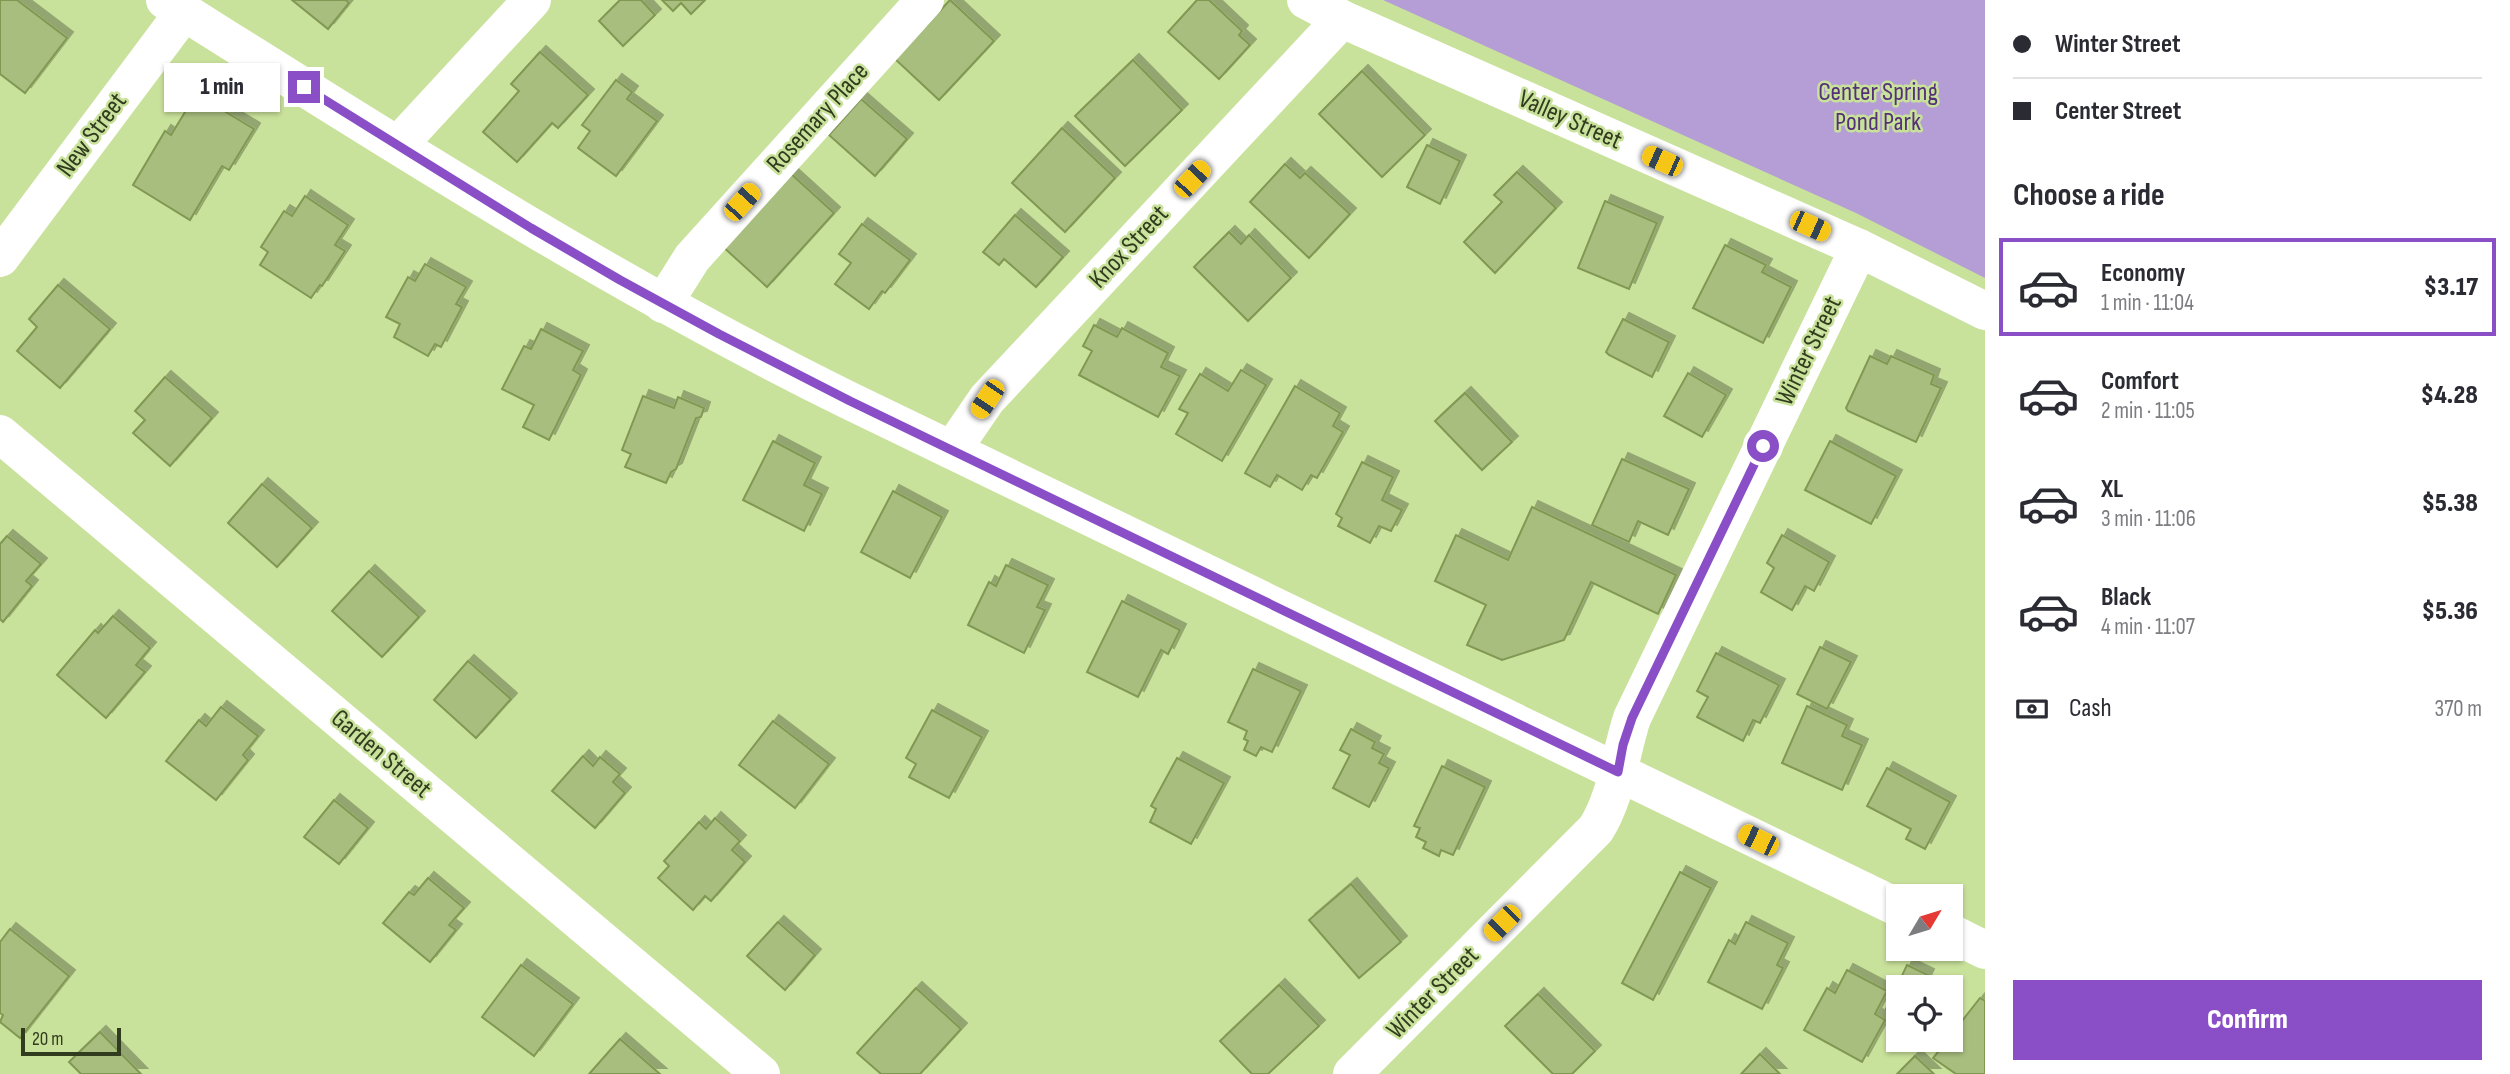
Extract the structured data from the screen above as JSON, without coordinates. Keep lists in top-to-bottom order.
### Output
{
  "streets": {
    "street": [
      "Rosemary Place",
      "Valley Street",
      "New Street",
      "Knox Street",
      "Winter Street",
      "Garden Street"
    ]
  },
  "crossings": [
    ["Valley Street", "Knox Street"],
    ["Valley Street", "Winter Street"]
  ],
  "parks": ["Center Spring Pond Park"],
  "scale_bar": "20 m",
  "north": "top right",
  "page": {
    "banner": ["Winter Street", "Center Street"],
    "bubble": "1 min",
    "heading": "Choose a ride",
    "list": [
      {
        "name": "Economy",
        "note": "1 min · 11:04",
        "value": "$3.17"
      },
      {
        "name": "Comfort",
        "note": "2 min · 11:05",
        "value": "$4.28"
      },
      {
        "name": "XL",
        "note": "3 min · 11:06",
        "value": "$5.38"
      },
      {
        "name": "Black",
        "note": "4 min · 11:07",
        "value": "$5.36"
      }
    ],
    "pay": ["Cash", "370 m"],
    "buttons": "Confirm",
    "scale": "20 m"
  }
}
